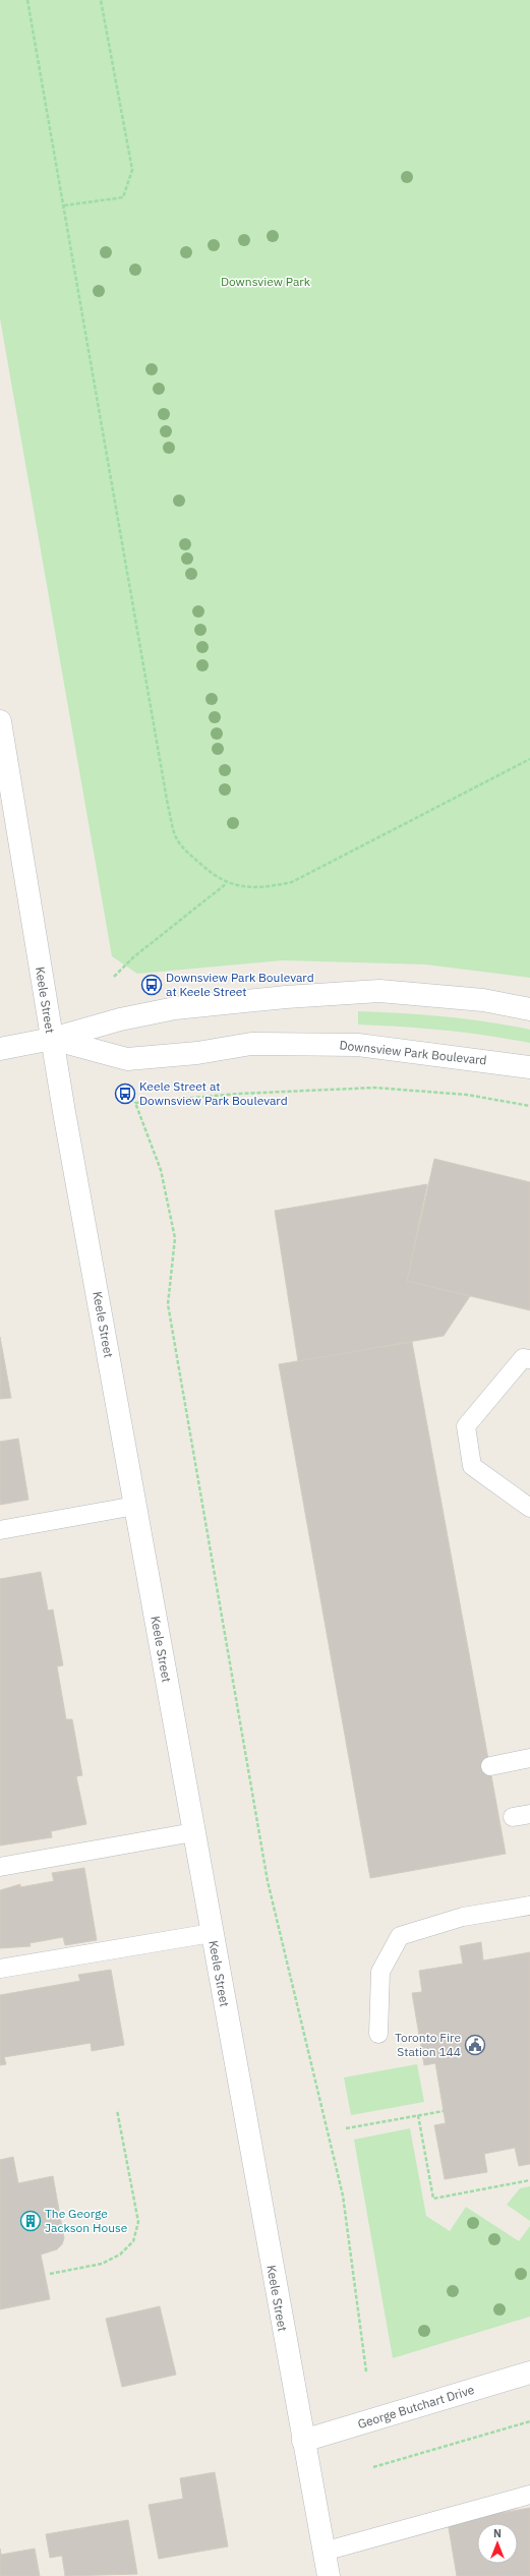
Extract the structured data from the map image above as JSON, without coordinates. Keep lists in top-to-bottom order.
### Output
{
  "streets": {
    "main road": ["Keele Street", "Downsview Park Boulevard", "George Butchart Drive"]
  },
  "crossings": [
    ["Keele Street", "Downsview Park Boulevard"],
    ["Keele Street", "George Butchart Drive"]
  ],
  "parks": ["Downsview Park"],
  "places": {
    "bus stop": ["Downsview Park Boulevard at Keele Street", "Keele Street at Downsview Park Boulevard"],
    "public building": ["Toronto Fire Station 144"],
    "building": ["The George Jackson House"]
  },
  "north": "top"
}
